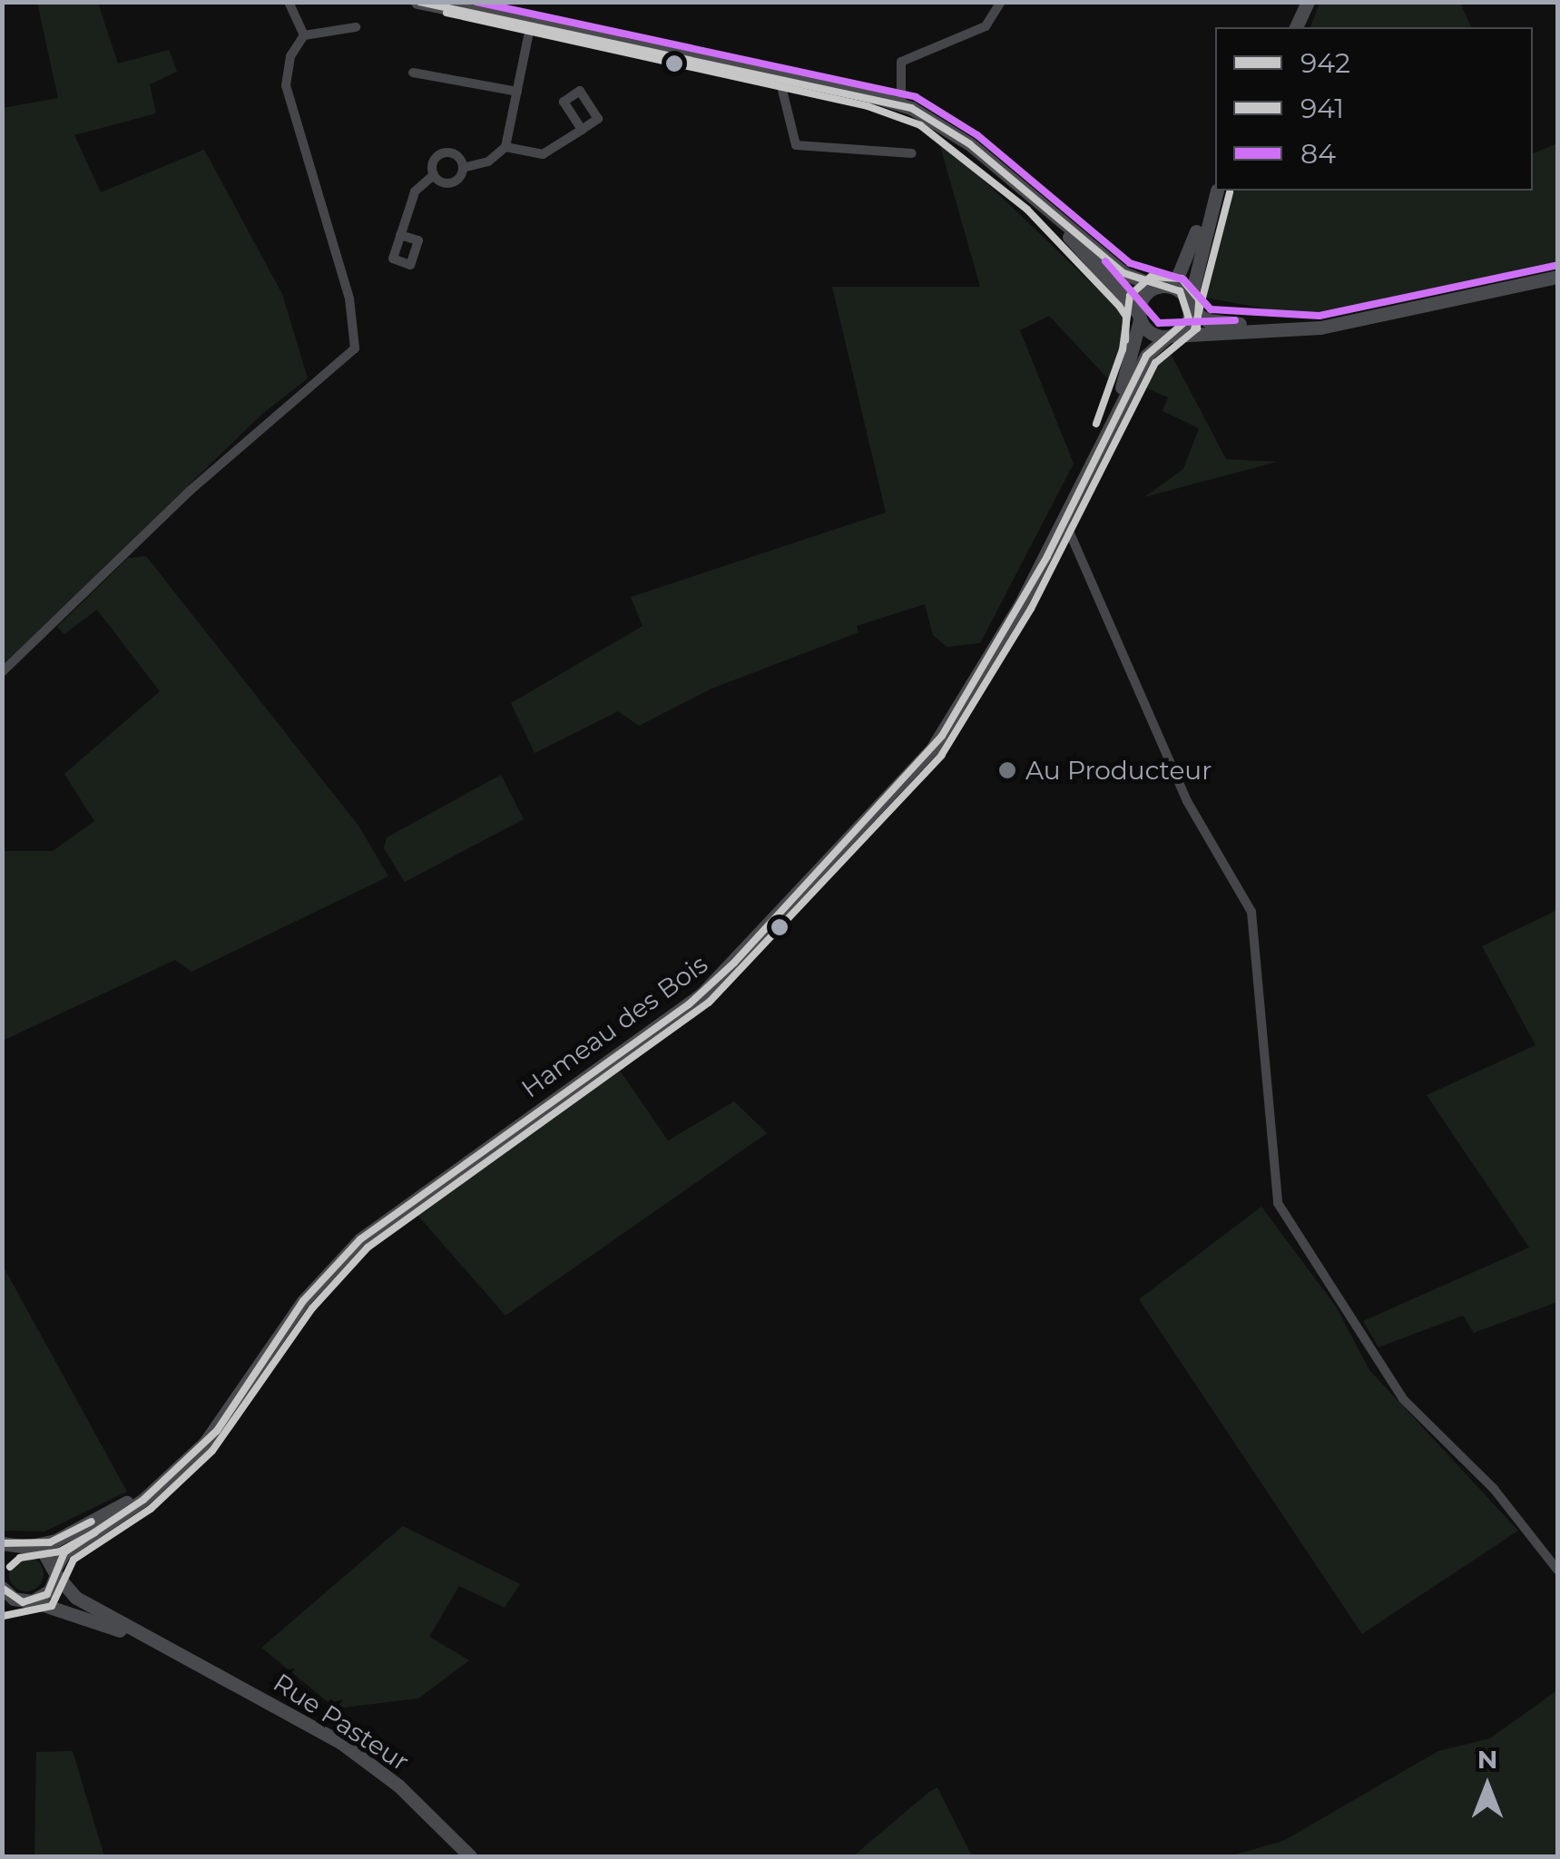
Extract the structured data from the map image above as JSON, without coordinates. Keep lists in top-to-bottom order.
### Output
{
  "streets": {
    "street": ["Hameau des Bois", "Rue Pasteur"]
  },
  "crossings": [
    ["Hameau des Bois", "Rue Pasteur"]
  ],
  "places": ["Au Producteur"],
  "lines": ["transit line 942", "transit line 84", "transit line 941"],
  "legend": ["942", "941", "84"],
  "north": "top"
}
